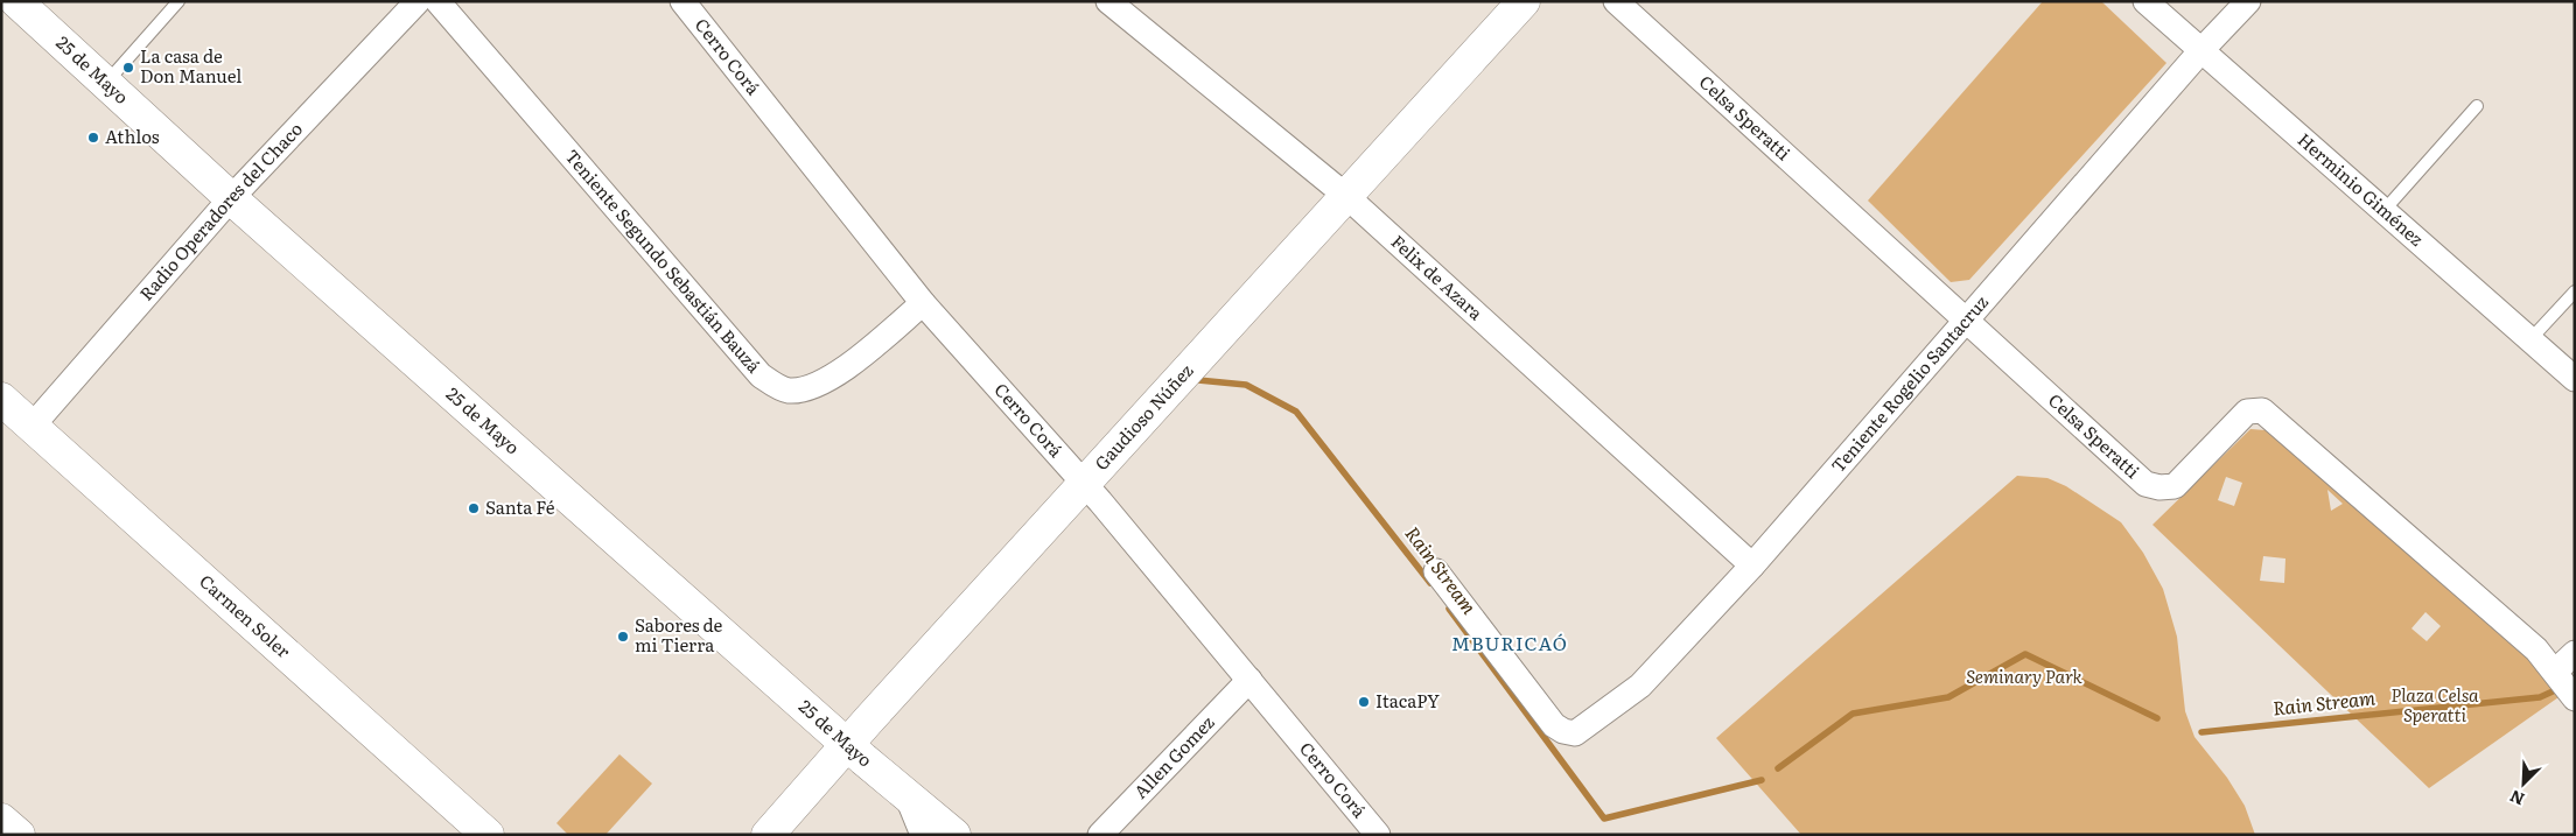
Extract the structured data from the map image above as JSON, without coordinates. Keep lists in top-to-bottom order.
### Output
{
  "streets": {
    "street": [
      "Cerro Corá",
      "25 de Mayo",
      "Celsa Speratti",
      "Herminio Giménez",
      "Radio Operadores del Chaco",
      "Teniente Segundo Sebastián Bauzá",
      "Felix de Azara",
      "Teniente Rogelio Santacruz",
      "Gaudioso Núñez",
      "Carmen Soler",
      "Allen Gomez"
    ]
  },
  "crossings": [
    ["Cerro Corá", "Teniente Segundo Sebastián Bauzá"],
    ["Cerro Corá", "Gaudioso Núñez"],
    ["Cerro Corá", "Allen Gomez"],
    ["25 de Mayo", "Radio Operadores del Chaco"],
    ["25 de Mayo", "Gaudioso Núñez"],
    ["Celsa Speratti", "Teniente Rogelio Santacruz"],
    ["Herminio Giménez", "Teniente Rogelio Santacruz"],
    ["Radio Operadores del Chaco", "Carmen Soler"],
    ["Felix de Azara", "Teniente Rogelio Santacruz"],
    ["Felix de Azara", "Gaudioso Núñez"]
  ],
  "districts": ["MBURICAÓ"],
  "water": ["Rain Stream"],
  "parks": ["Seminary Park", "Plaza Celsa Speratti"],
  "places": [
    "La casa de Don Manuel",
    "Athlos",
    "Santa Fé",
    "Sabores de mi Tierra",
    "ItacaPY"
  ],
  "north": "bottom left"
}
